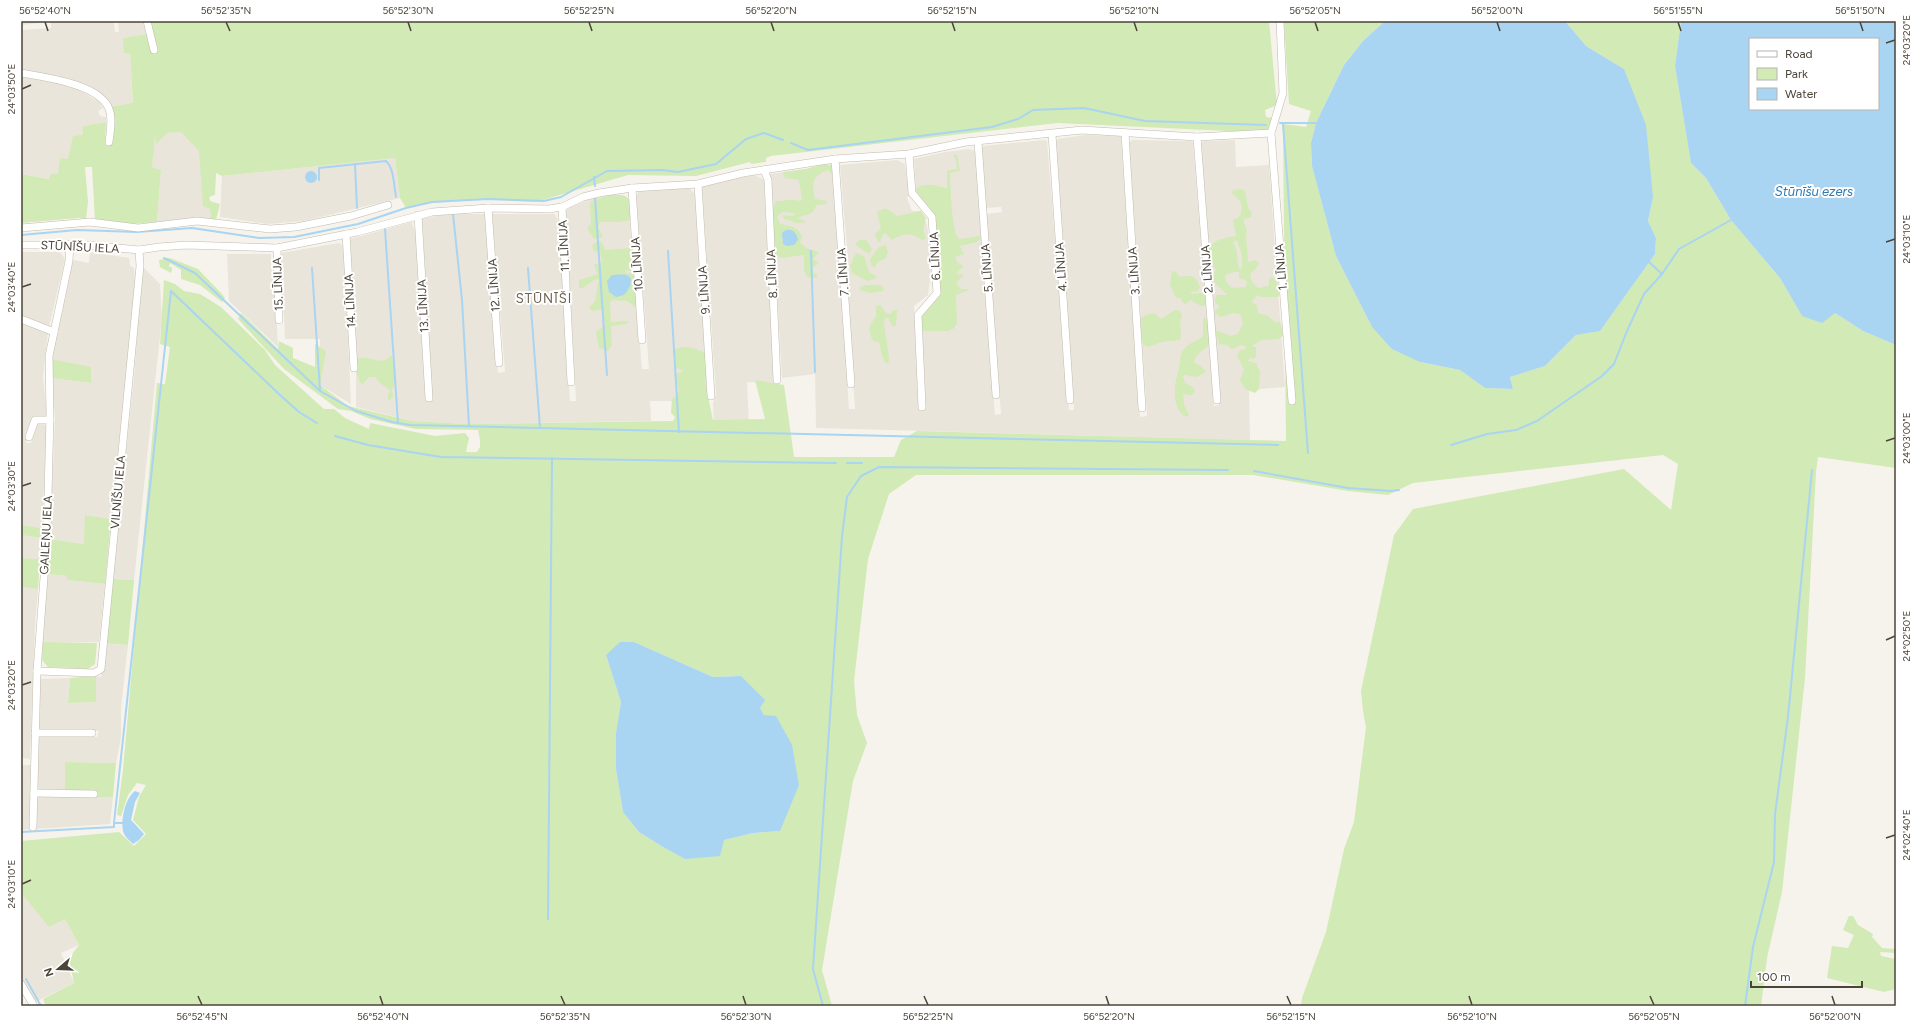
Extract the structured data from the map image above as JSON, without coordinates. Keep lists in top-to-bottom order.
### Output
{
  "streets": {
    "street": [
      "11. LĪNIJA",
      "STŪNĪŠU IELA",
      "6. LĪNIJA",
      "10. LĪNIJA",
      "4. LĪNIJA",
      "1. LĪNIJA",
      "5. LĪNIJA",
      "2. LĪNIJA",
      "3. LĪNIJA",
      "7. LĪNIJA",
      "8. LĪNIJA",
      "15. LĪNIJA",
      "12. LĪNIJA",
      "9. LĪNIJA",
      "14. LĪNIJA",
      "13. LĪNIJA",
      "VILNĪŠU IELA",
      "GAILEŅU IELA"
    ]
  },
  "crossings": [
    ["11. LĪNIJA", "STŪNĪŠU IELA"],
    ["STŪNĪŠU IELA", "15. LĪNIJA"],
    ["STŪNĪŠU IELA", "12. LĪNIJA"],
    ["STŪNĪŠU IELA", "14. LĪNIJA"],
    ["STŪNĪŠU IELA", "13. LĪNIJA"],
    ["STŪNĪŠU IELA", "VILNĪŠU IELA"],
    ["STŪNĪŠU IELA", "GAILEŅU IELA"],
    ["VILNĪŠU IELA", "GAILEŅU IELA"]
  ],
  "districts": ["STŪNĪŠI"],
  "water": ["Stūnīšu ezers"],
  "legend": ["Road", "Park", "Water"],
  "scale_bar": "100 m",
  "north": "left",
  "coordinates": [
    "56°52'40\"N",
    "56°52'35\"N",
    "56°52'30\"N",
    "56°52'25\"N",
    "56°52'20\"N",
    "56°52'15\"N",
    "56°52'10\"N",
    "56°52'05\"N",
    "56°52'00\"N",
    "56°51'55\"N",
    "56°51'50\"N",
    "24°03'20\"E",
    "24°03'50\"E",
    "24°03'10\"E",
    "24°03'40\"E",
    "24°03'00\"E",
    "24°03'30\"E",
    "24°02'50\"E",
    "24°02'40\"E",
    "56°52'45\"N"
  ]
}
